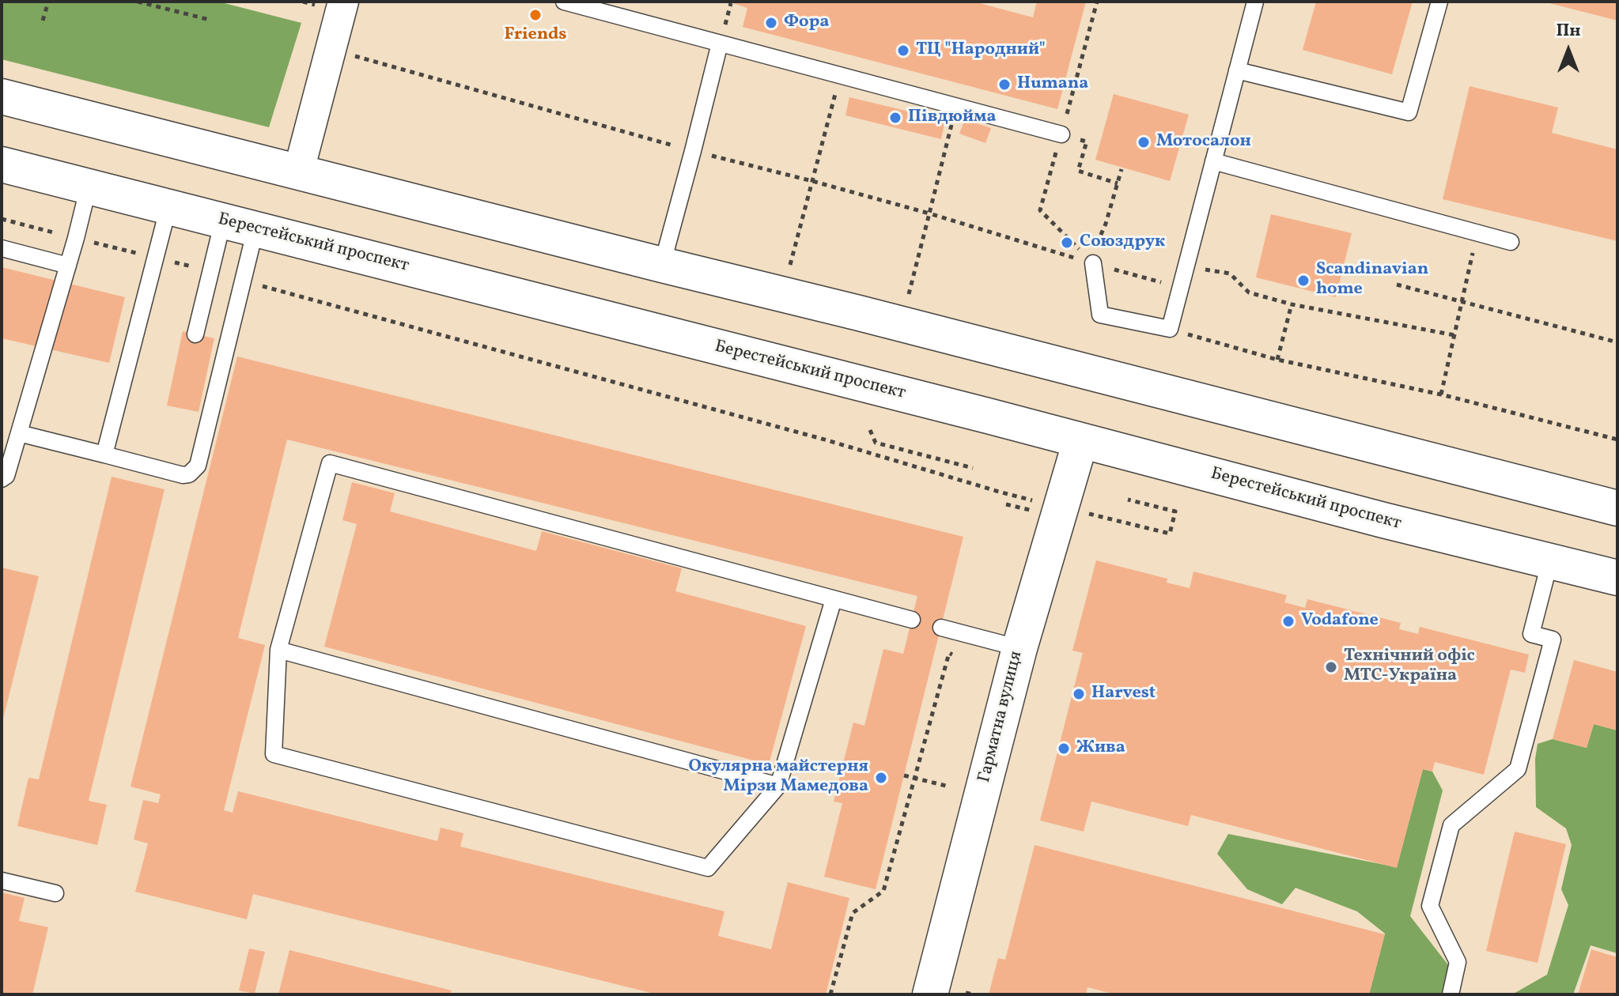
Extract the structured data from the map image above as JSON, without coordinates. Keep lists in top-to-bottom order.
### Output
{
  "streets": {
    "main road": ["Берестейський проспект", "Гарматна вулиця"]
  },
  "crossings": [
    ["Берестейський проспект", "Гарматна вулиця"]
  ],
  "places": [
    "Friends",
    "Фора",
    "ТЦ \"Народний\"",
    "Humana",
    "Півдюйма",
    "Мотосалон",
    "Союздрук",
    "Scandinavian home",
    "Vodafone",
    "Технічний офіс МТС-Україна",
    "Harvest",
    "Жива",
    "Окулярна майстерня Мірзи Мамедова"
  ],
  "north": "top"
}
